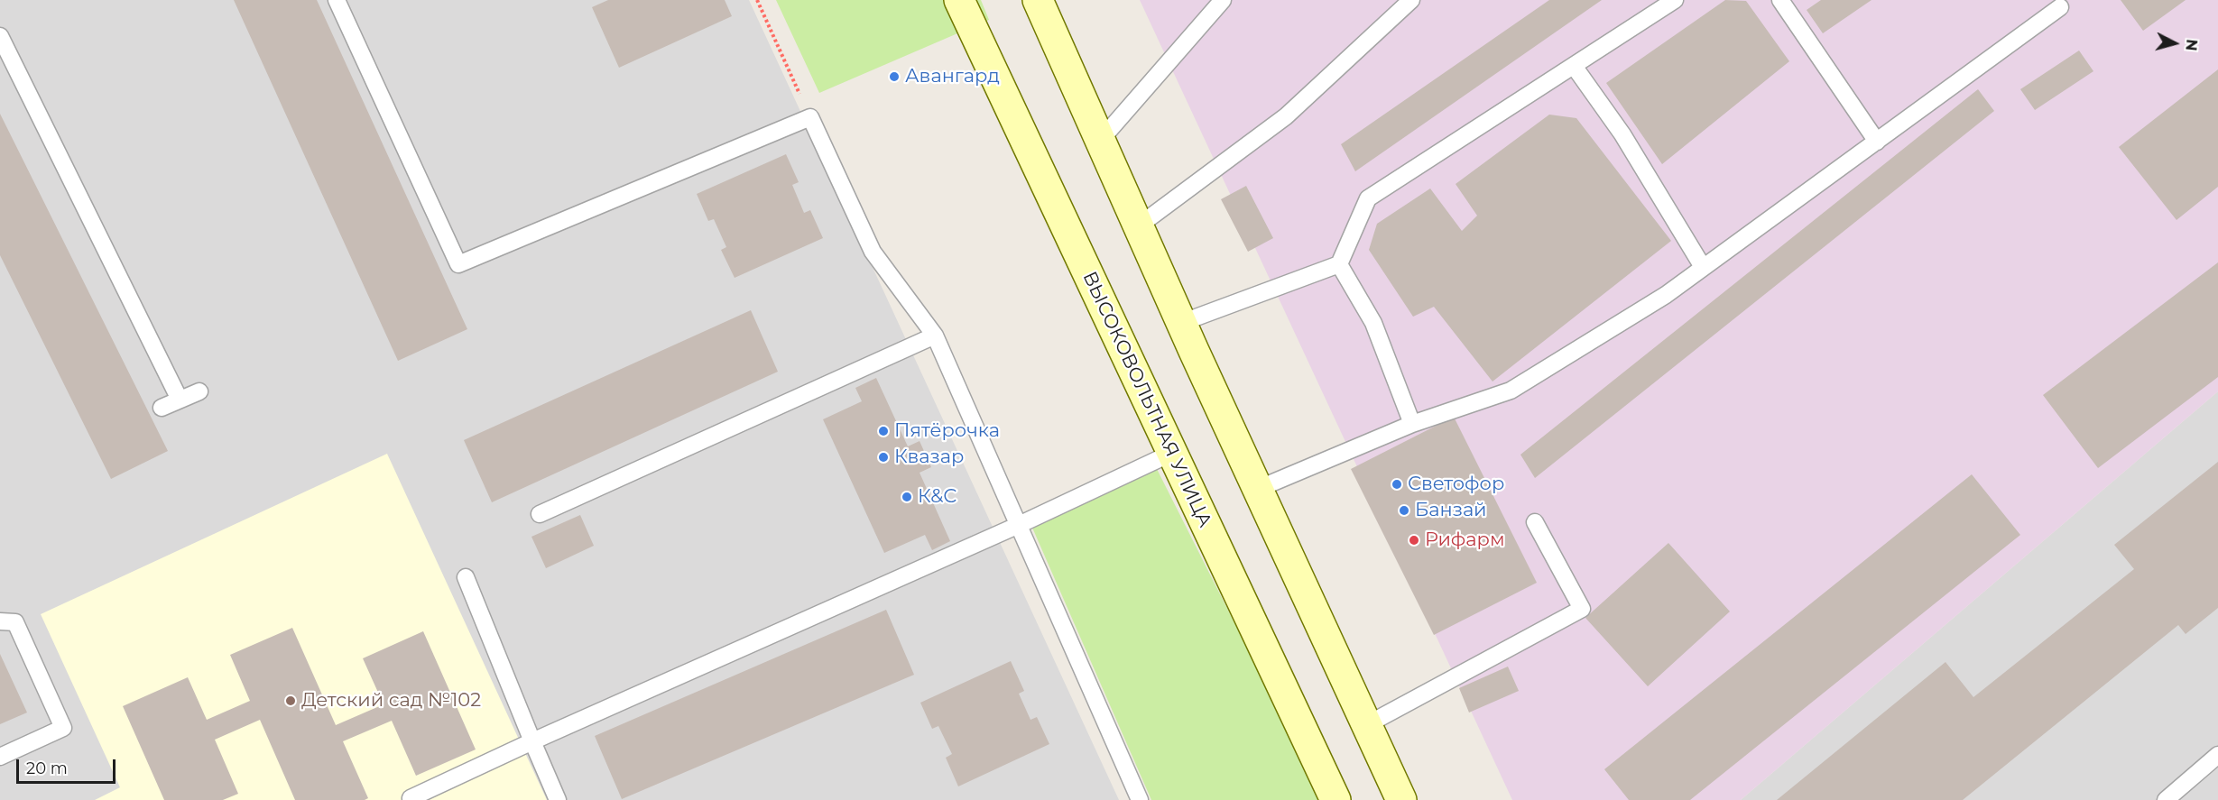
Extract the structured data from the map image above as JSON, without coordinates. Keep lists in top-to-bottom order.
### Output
{
  "streets": {
    "street": ["ВЫСОКОВОЛЬТНАЯ УЛИЦА"]
  },
  "places": [
    "Авангард",
    "Пятёрочка",
    "Квазар",
    "Светофор",
    "К&С",
    "Банзай",
    "Рифарм",
    "Детский сад №102"
  ],
  "scale_bar": "20 m",
  "north": "right"
}
